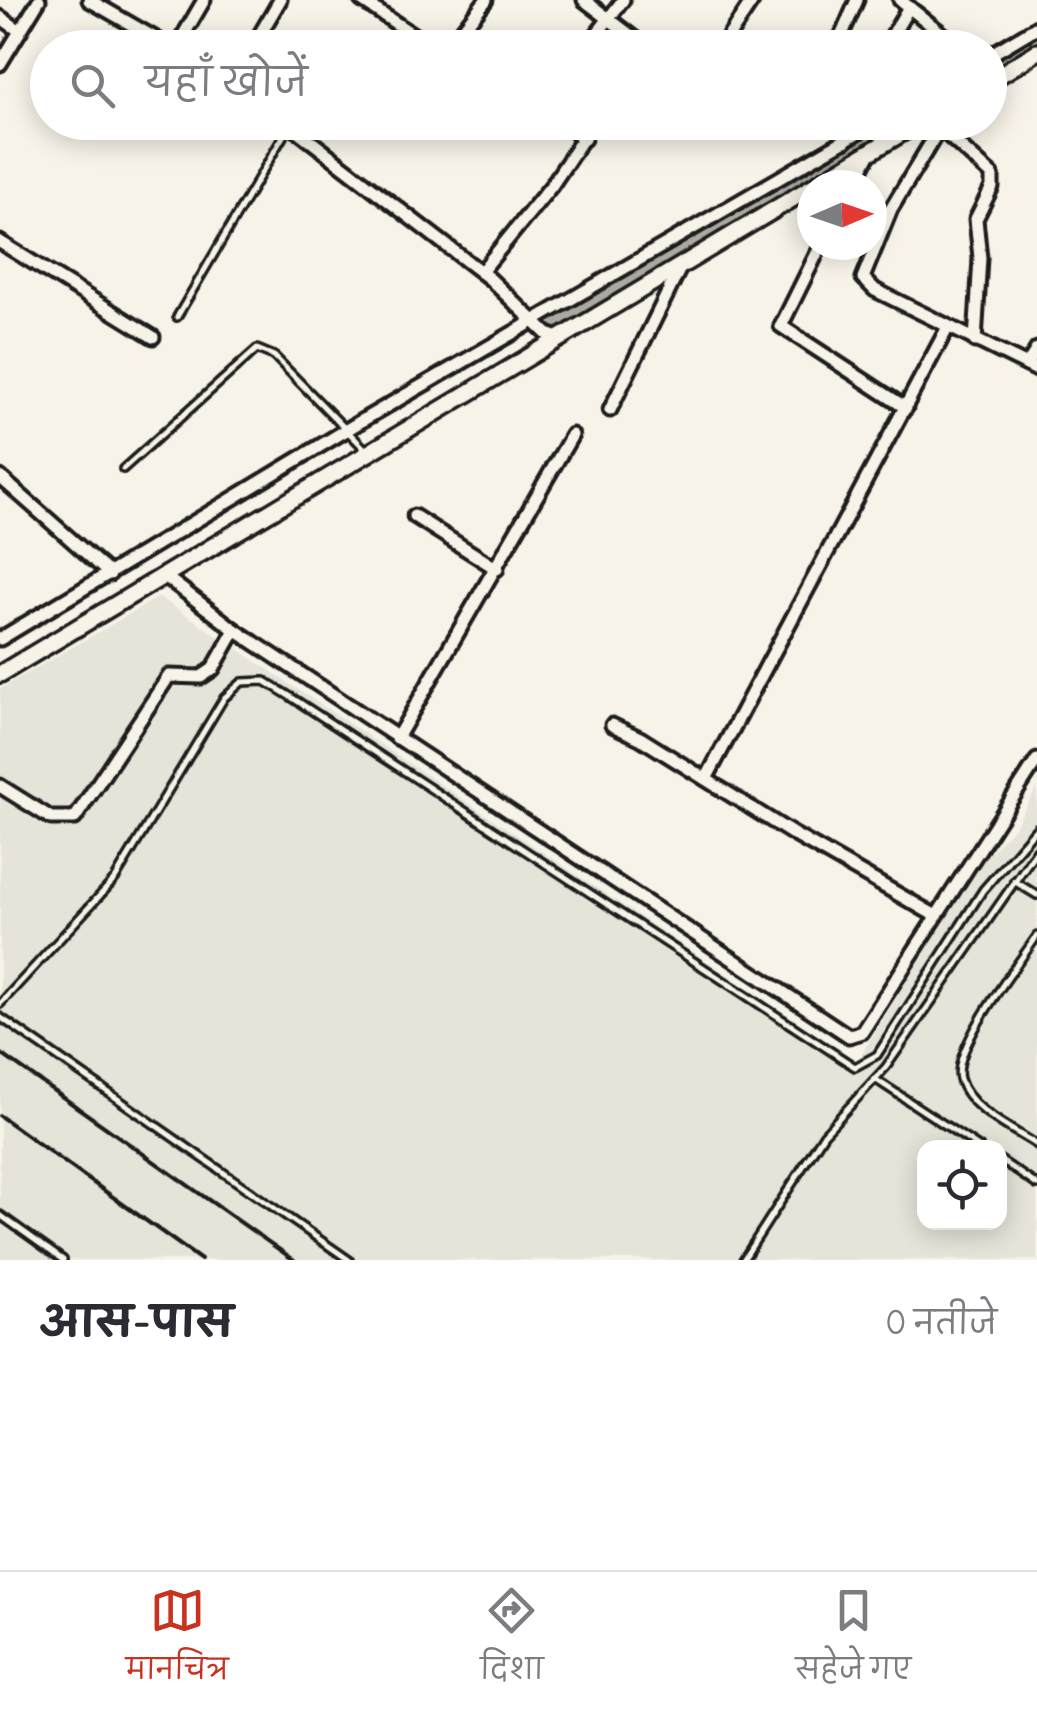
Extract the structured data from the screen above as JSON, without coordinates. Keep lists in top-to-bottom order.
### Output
{
  "north": "right",
  "page": {
    "search": "यहाँ खोजें",
    "heading": ["आस-पास", "0 नतीजे"],
    "nav": ["मानचित्र", "दिशा", "सहेजे गए"]
  }
}
